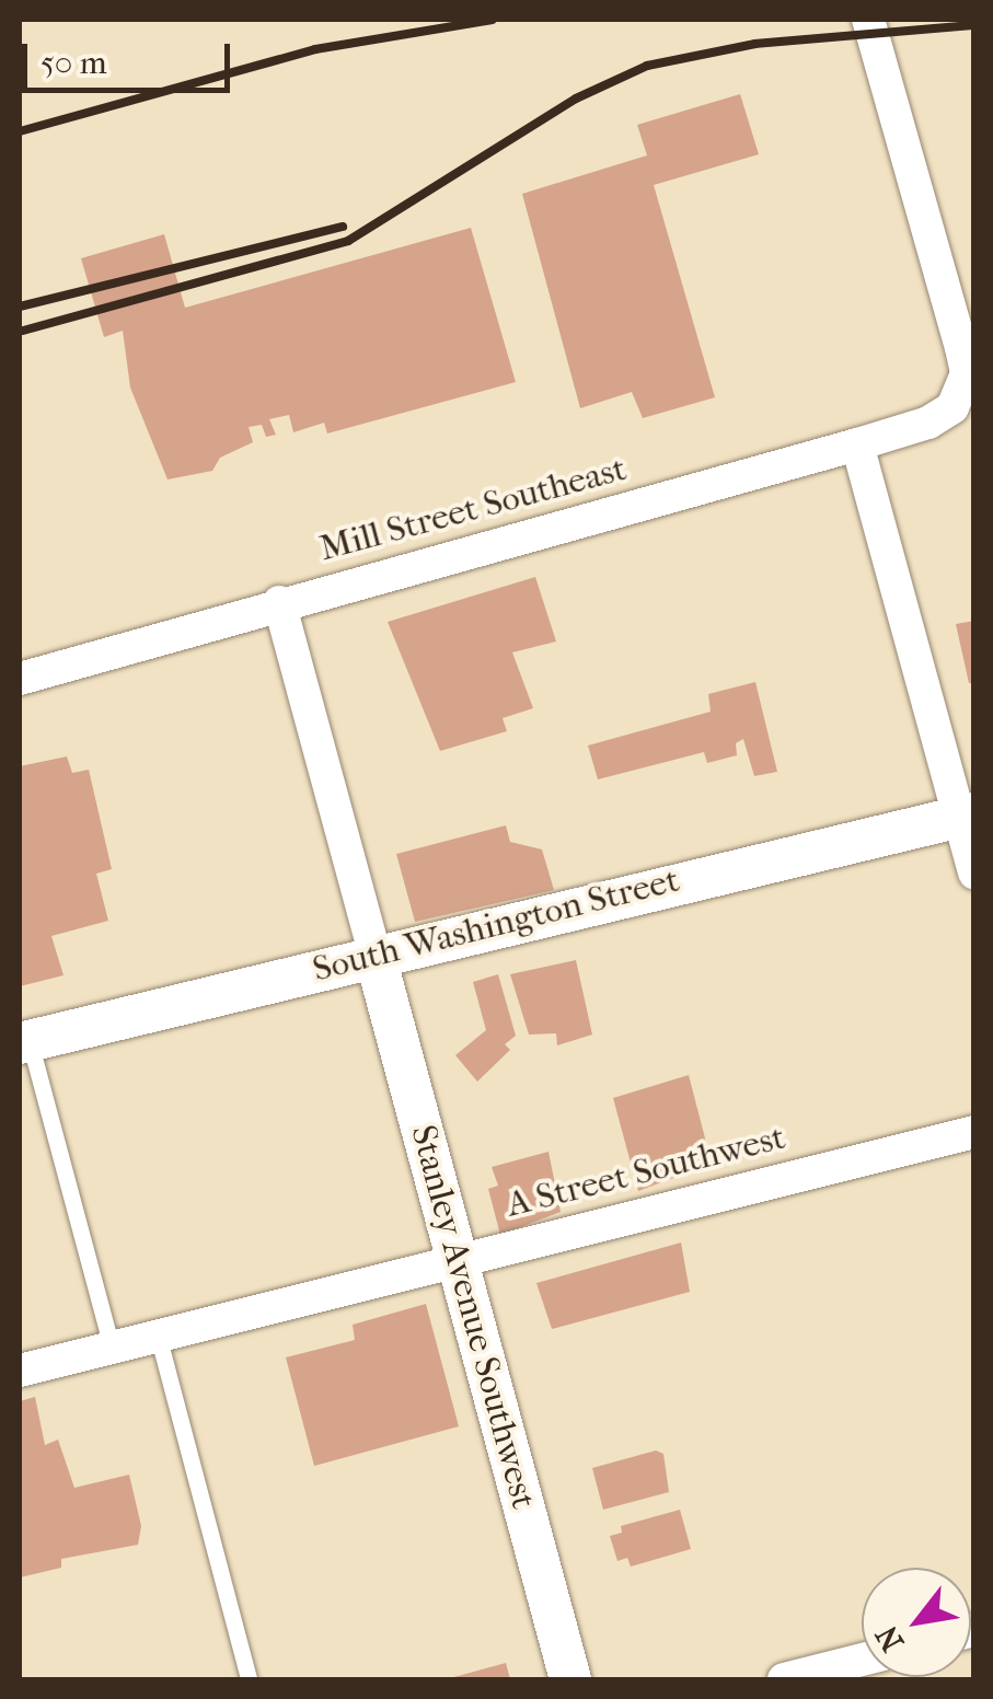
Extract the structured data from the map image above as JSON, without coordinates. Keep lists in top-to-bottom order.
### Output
{
  "streets": {
    "street": [
      "Mill Street Southeast",
      "South Washington Street",
      "A Street Southwest",
      "Stanley Avenue Southwest"
    ]
  },
  "crossings": [
    ["South Washington Street", "Stanley Avenue Southwest"],
    ["A Street Southwest", "Stanley Avenue Southwest"]
  ],
  "scale_bar": "50 m",
  "north": "bottom left"
}
